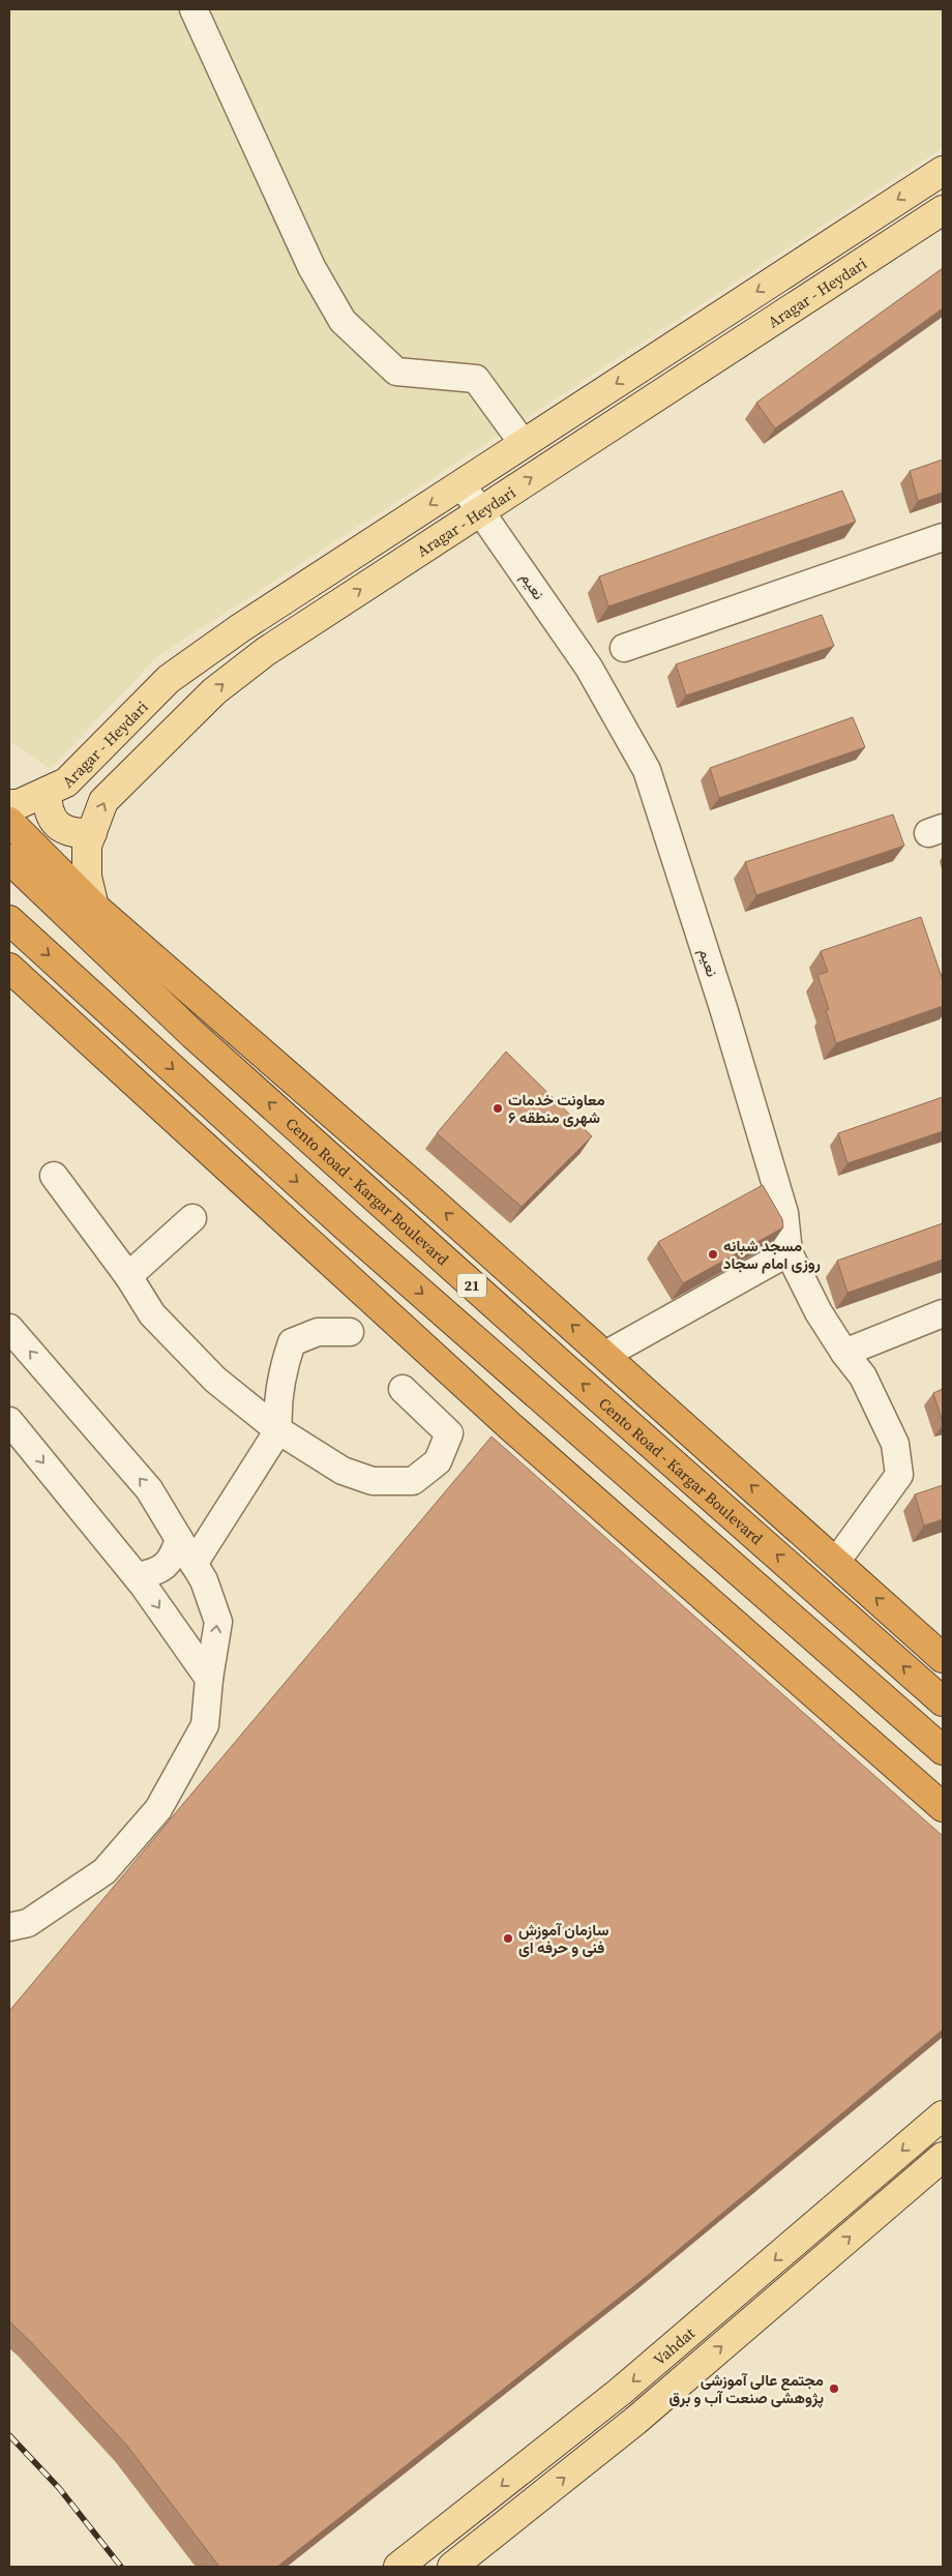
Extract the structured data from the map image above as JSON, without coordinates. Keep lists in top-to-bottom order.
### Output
{
  "streets": {
    "highway": ["Cento Road - Kargar Boulevard", "21"],
    "main road": ["Aragar - Heydari", "Vahdat"],
    "street": ["نعیم"]
  },
  "crossings": [
    ["Aragar - Heydari", "نعیم"]
  ],
  "places": [
    "معاونت خدمات شهری منطقه ۶",
    "مسجد شبانه روزی امام سجاد",
    "سازمان آموزش فنی و حرفه ای",
    "مجتمع عالی آموزشی پژوهشی صنعت آب و برق"
  ]
}
